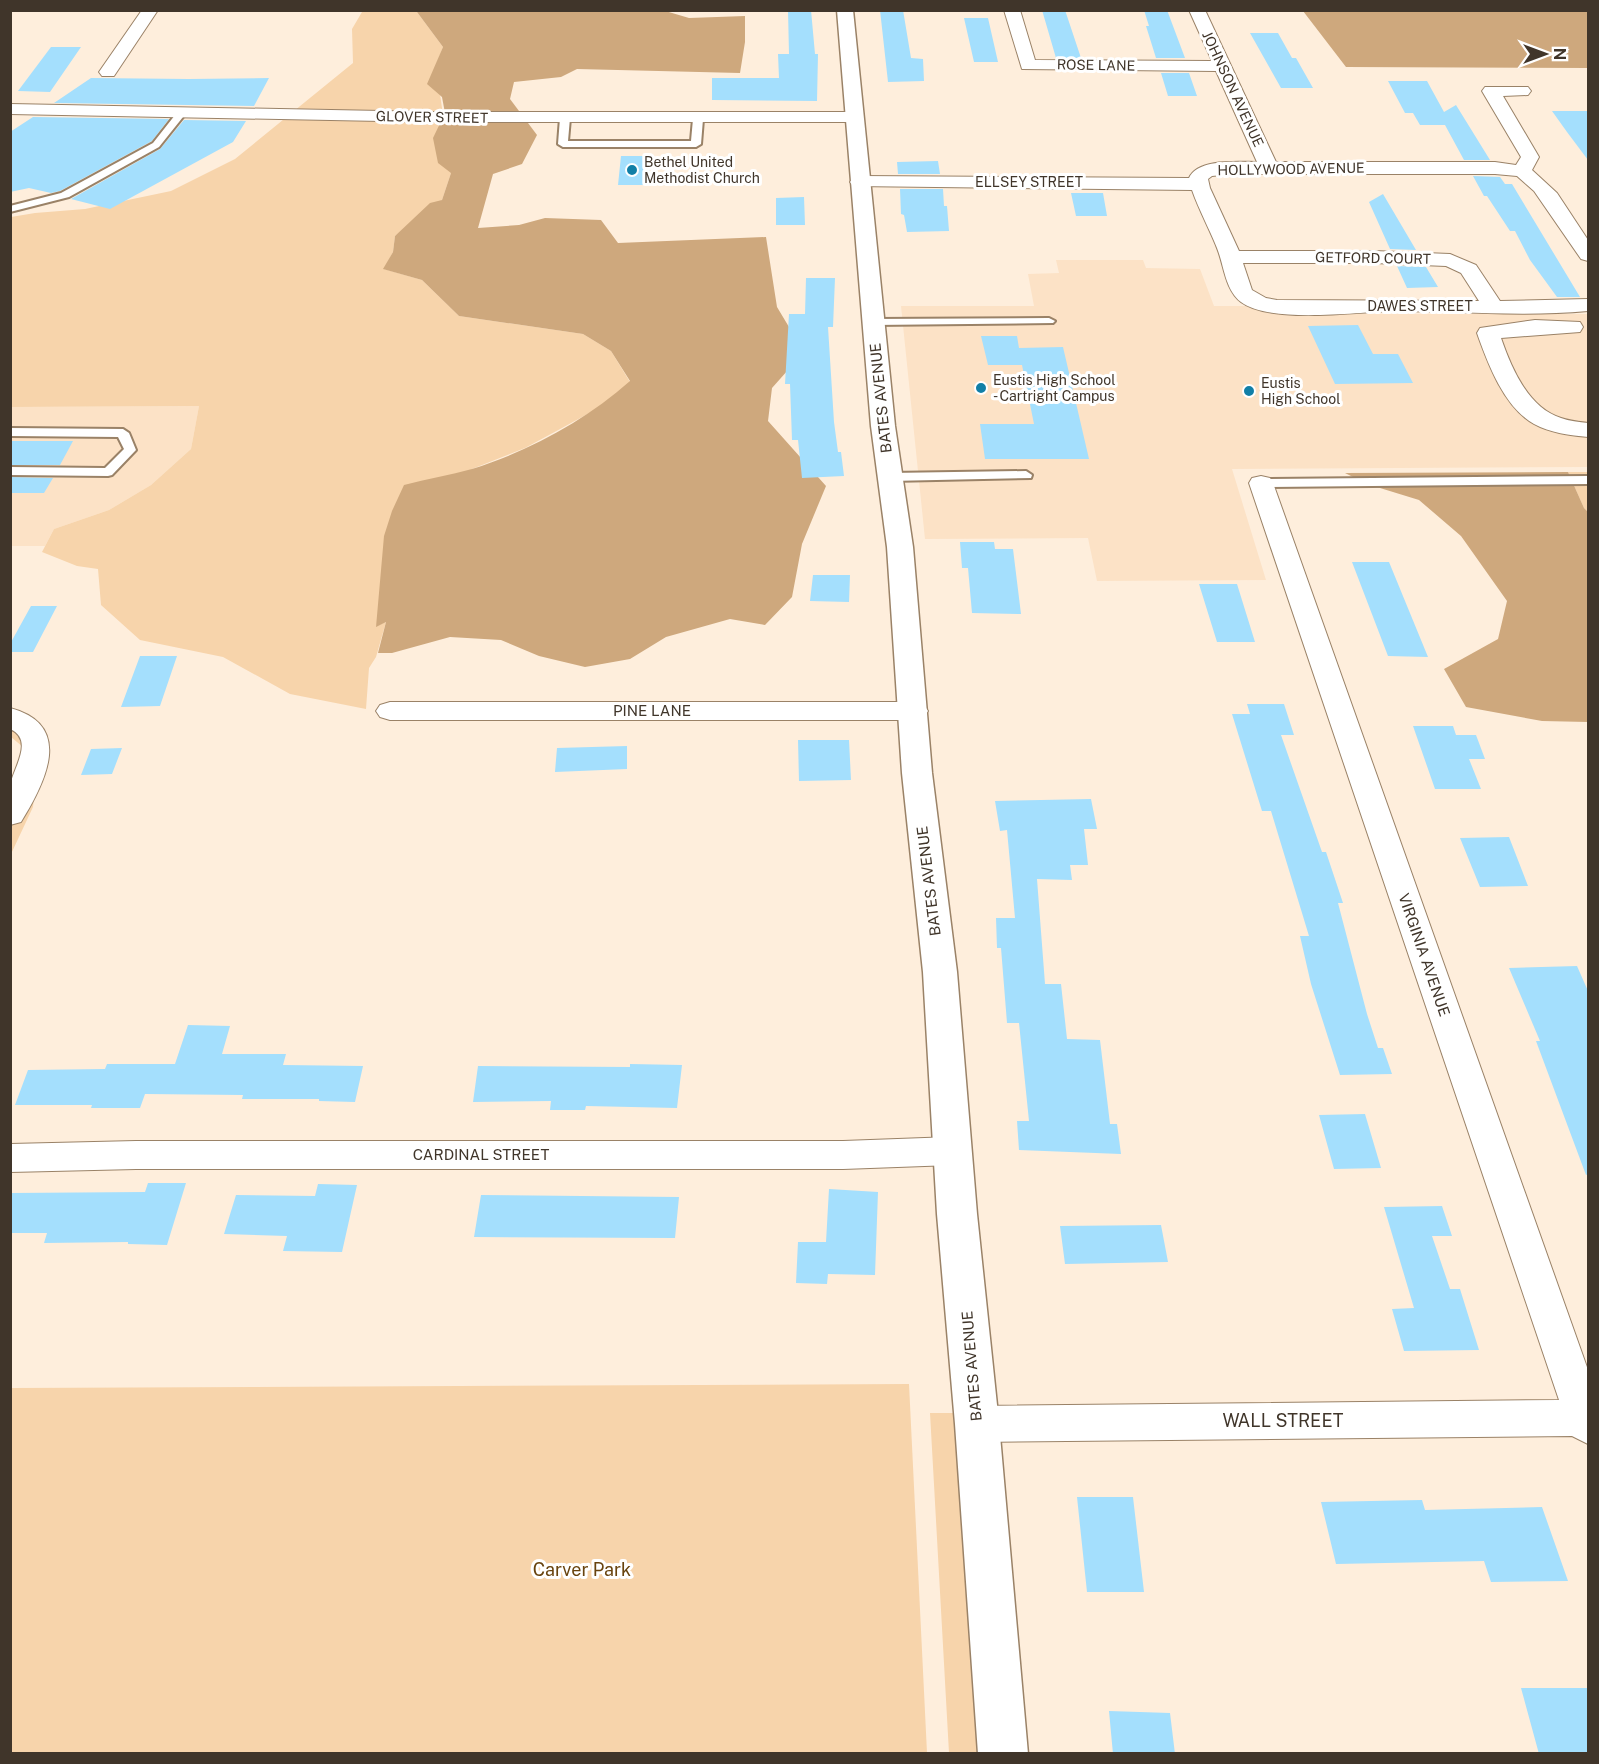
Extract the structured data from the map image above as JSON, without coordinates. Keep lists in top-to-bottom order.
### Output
{
  "streets": {
    "street": [
      "ROSE LANE",
      "JOHNSON AVENUE",
      "GLOVER STREET",
      "HOLLYWOOD AVENUE",
      "ELLSEY STREET",
      "GETFORD COURT",
      "DAWES STREET",
      "BATES AVENUE",
      "PINE LANE",
      "VIRGINIA AVENUE",
      "CARDINAL STREET",
      "WALL STREET"
    ]
  },
  "crossings": [
    ["ROSE LANE", "JOHNSON AVENUE"],
    ["JOHNSON AVENUE", "HOLLYWOOD AVENUE"],
    ["GLOVER STREET", "BATES AVENUE"],
    ["HOLLYWOOD AVENUE", "ELLSEY STREET"],
    ["HOLLYWOOD AVENUE", "GETFORD COURT"],
    ["HOLLYWOOD AVENUE", "DAWES STREET"],
    ["ELLSEY STREET", "BATES AVENUE"],
    ["GETFORD COURT", "DAWES STREET"],
    ["BATES AVENUE", "PINE LANE"],
    ["BATES AVENUE", "CARDINAL STREET"],
    ["BATES AVENUE", "WALL STREET"],
    ["VIRGINIA AVENUE", "WALL STREET"]
  ],
  "parks": ["Carver Park"],
  "places": ["Bethel United Methodist Church", "Eustis High School - Cartright Campus", "Eustis High School"],
  "north": "right"
}
